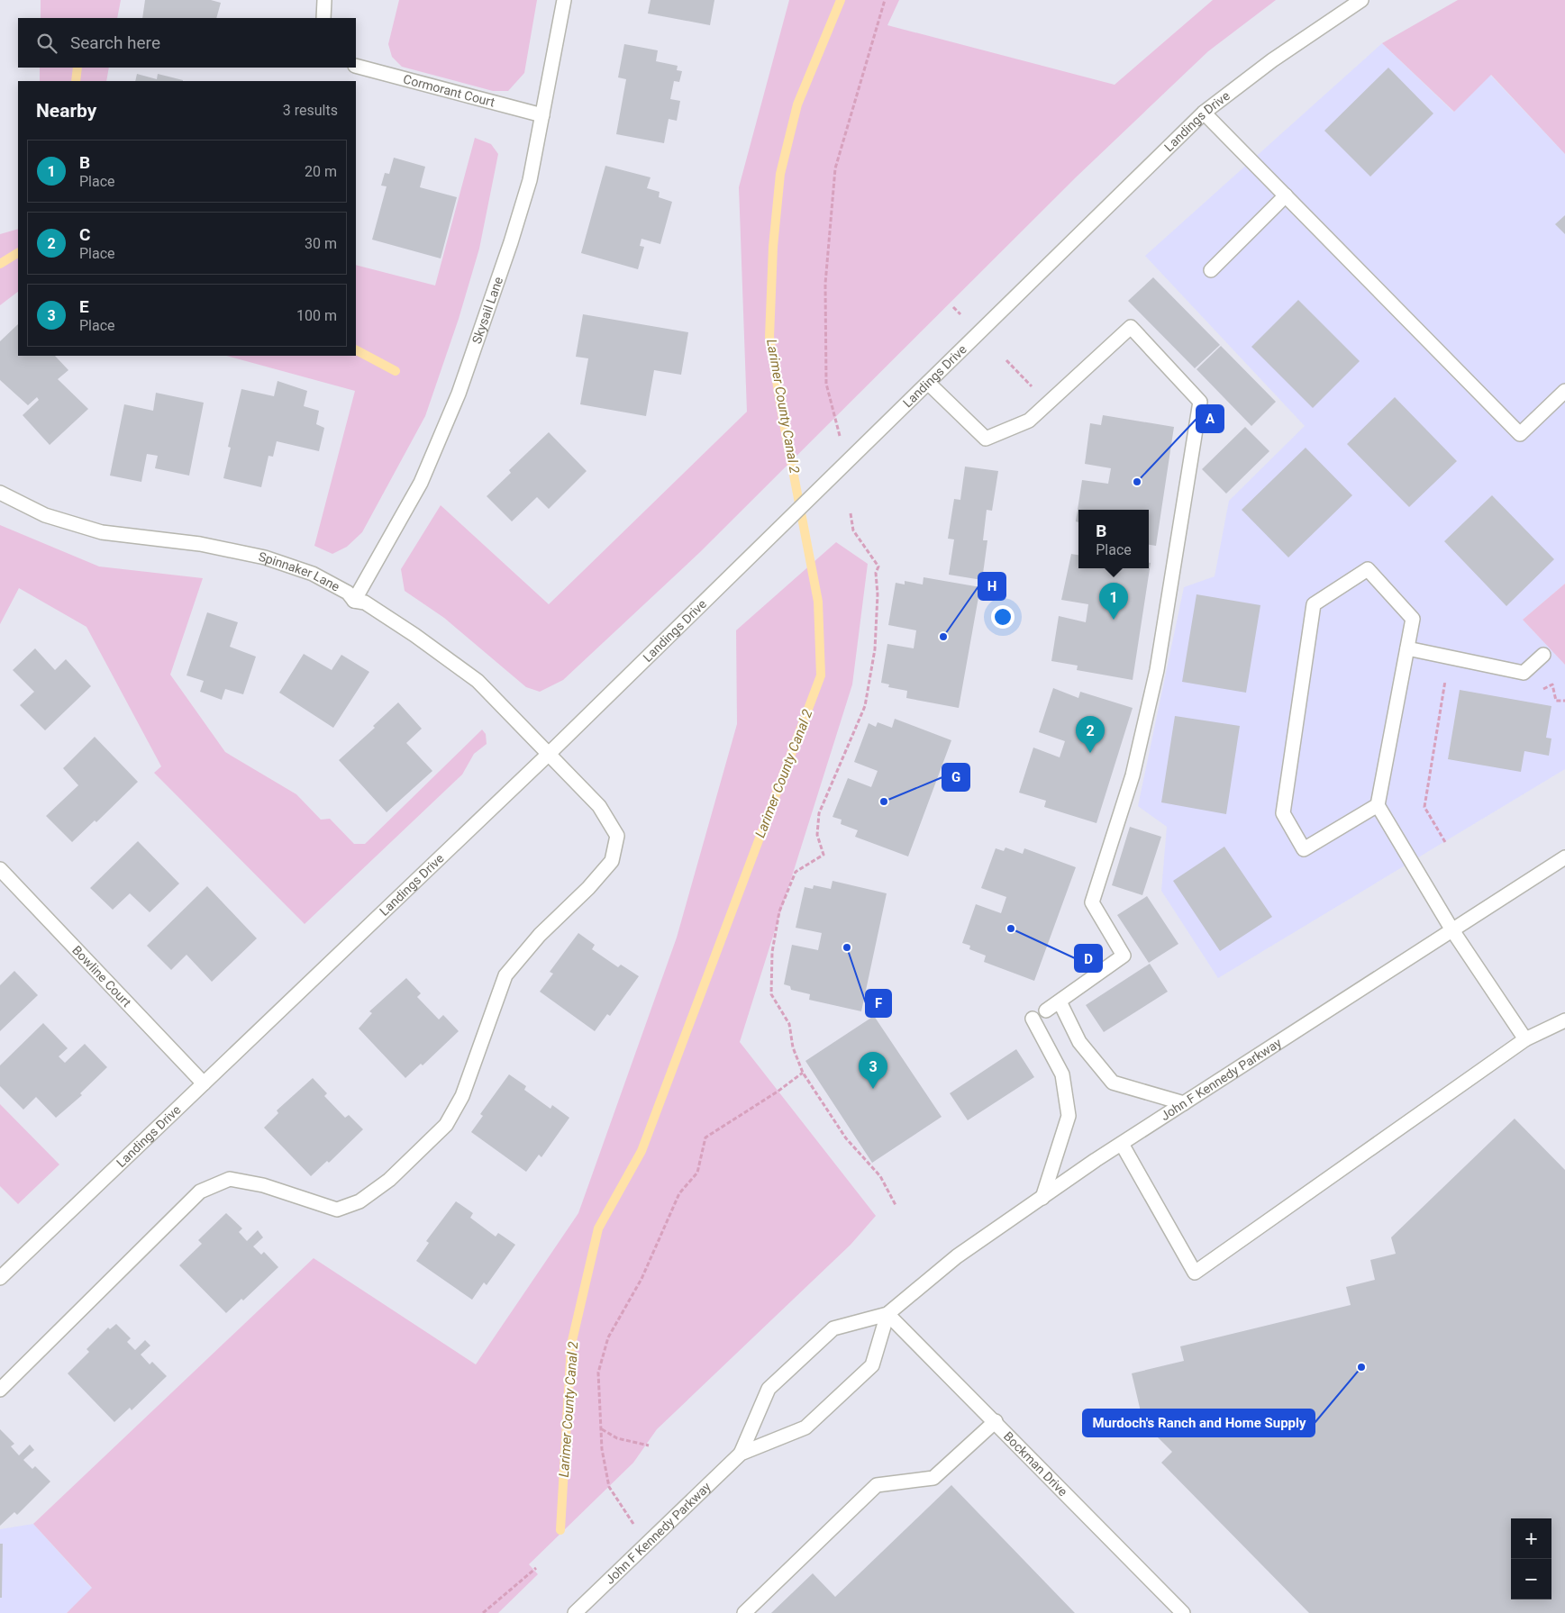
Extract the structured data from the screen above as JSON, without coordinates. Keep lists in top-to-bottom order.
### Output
{
  "streets": {
    "street": [
      "Cormorant Court",
      "Landings Drive",
      "Skysail Lane",
      "Spinnaker Lane",
      "Bowline Court",
      "John F Kennedy Parkway",
      "Bockman Drive"
    ]
  },
  "crossings": [
    ["Cormorant Court", "Skysail Lane"],
    ["Landings Drive", "Spinnaker Lane"],
    ["Landings Drive", "Bowline Court"],
    ["Skysail Lane", "Spinnaker Lane"],
    ["John F Kennedy Parkway", "Bockman Drive"]
  ],
  "water": ["Larimer County Canal 2"],
  "places": [
    "A",
    "H",
    "G",
    "D",
    "F",
    "Murdoch's Ranch and Home Supply"
  ],
  "page": {
    "search": "Search here",
    "heading": ["Nearby", "3 results"],
    "list": [
      {
        "mark": "1",
        "name": "B",
        "note": "Place",
        "value": "20 m"
      },
      {
        "mark": "2",
        "name": "C",
        "note": "Place",
        "value": "30 m"
      },
      {
        "mark": "3",
        "name": "E",
        "note": "Place",
        "value": "100 m"
      }
    ],
    "popup": ["B", "Place"],
    "pins": ["1", "2", "3"],
    "map_buttons": ["+", "−"]
  }
}
